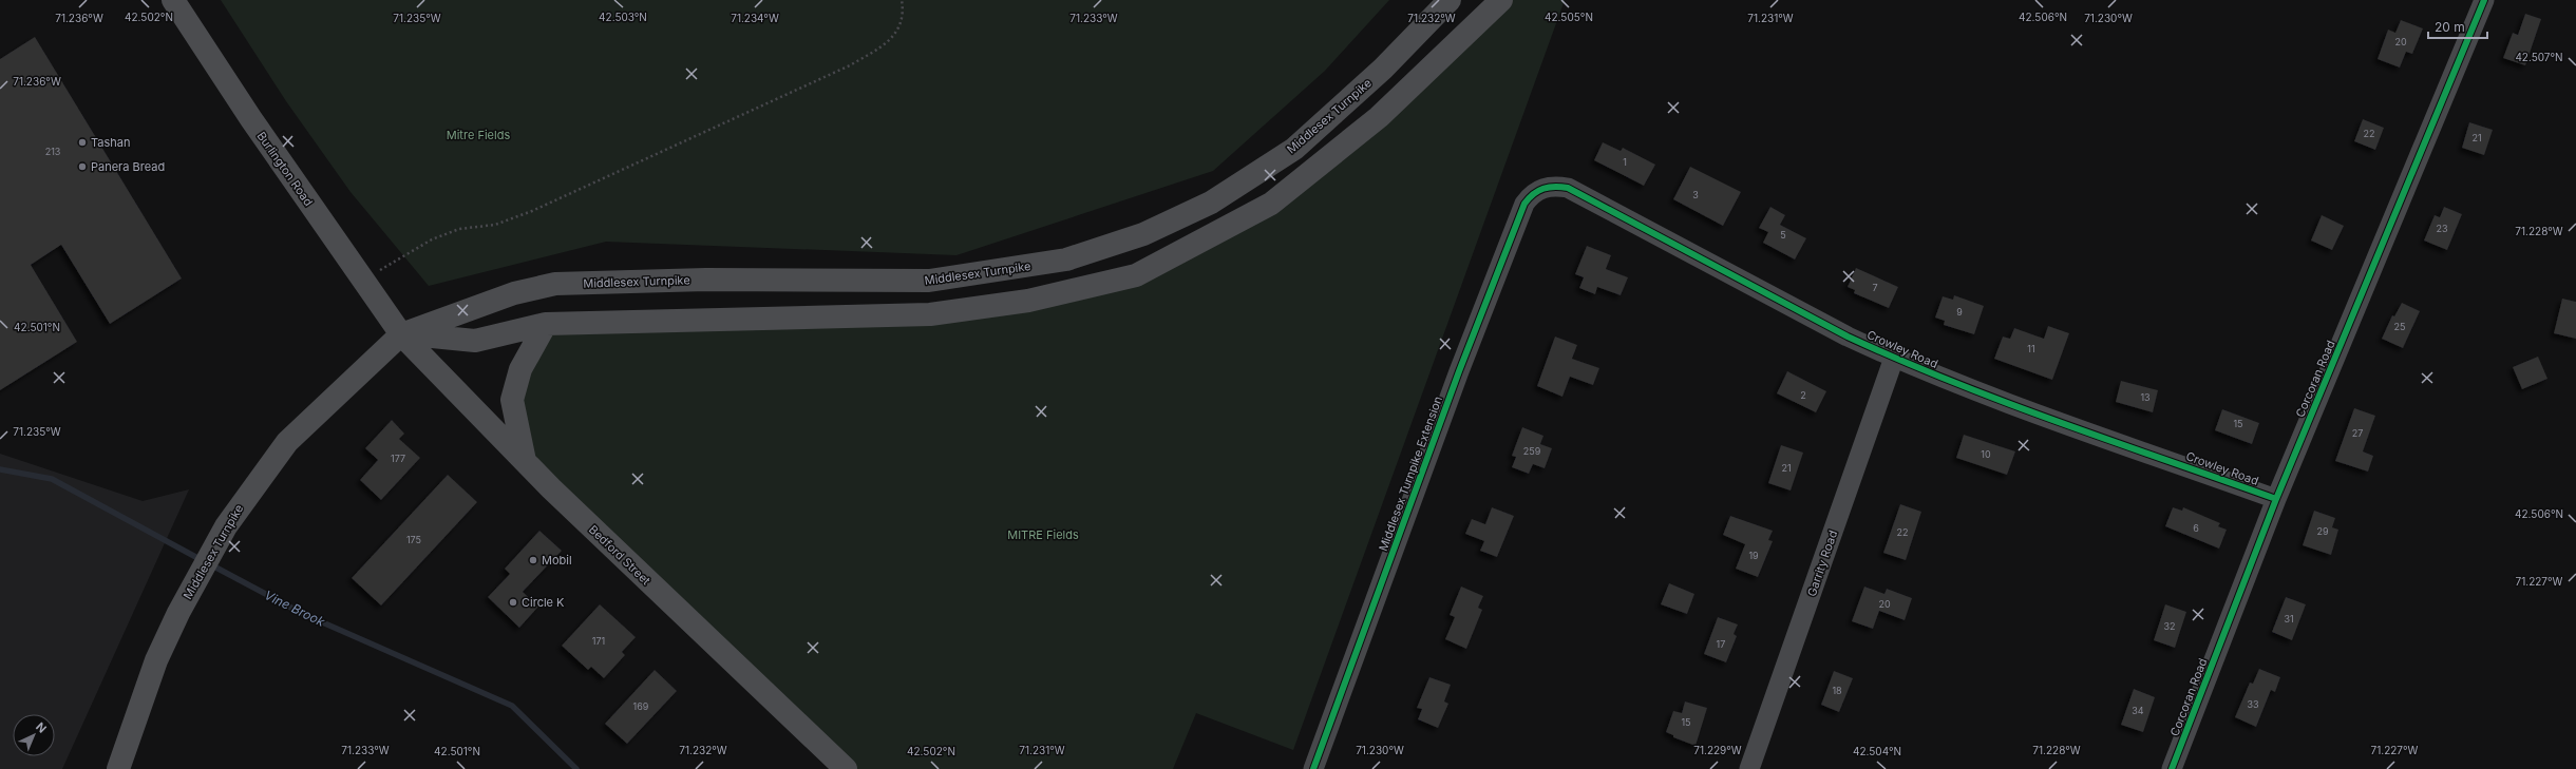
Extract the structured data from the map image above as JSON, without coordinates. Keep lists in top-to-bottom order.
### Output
{
  "streets": {
    "main road": ["Middlesex Turnpike", "Burlington Road", "Bedford Street"],
    "street": [
      "Crowley Road",
      "Corcoran Road",
      "Middlesex Turnpike Extension",
      "Garrity Road"
    ]
  },
  "crossings": [
    ["Middlesex Turnpike", "Burlington Road"],
    ["Middlesex Turnpike", "Bedford Street"],
    ["Burlington Road", "Bedford Street"],
    ["Crowley Road", "Corcoran Road"],
    ["Crowley Road", "Middlesex Turnpike Extension"],
    ["Crowley Road", "Garrity Road"]
  ],
  "water": ["Vine Brook"],
  "parks": ["Mitre Fields", "MITRE Fields"],
  "places": [
    "Tashan",
    "Panera Bread",
    "Mobil",
    "Circle K"
  ],
  "house_numbers": [
    "20",
    "22",
    "21",
    "213",
    "1",
    "3",
    "23",
    "5",
    "7",
    "9",
    "25",
    "11",
    "2",
    "13",
    "15",
    "27",
    "259",
    "10",
    "177",
    "21",
    "6",
    "29",
    "22",
    "175",
    "19",
    "20",
    "31",
    "32",
    "171",
    "17",
    "18",
    "33",
    "169",
    "34",
    "15"
  ],
  "scale_bar": "20 m",
  "north": "top right",
  "coordinates": [
    "42.502°N",
    "42.503°N",
    "42.505°N",
    "42.506°N",
    "71.236°W",
    "71.235°W",
    "71.234°W",
    "71.233°W",
    "71.232°W",
    "71.231°W",
    "71.230°W",
    "42.507°N",
    "71.228°W",
    "42.501°N",
    "71.227°W",
    "71.229°W",
    "42.504°N"
  ]
}
